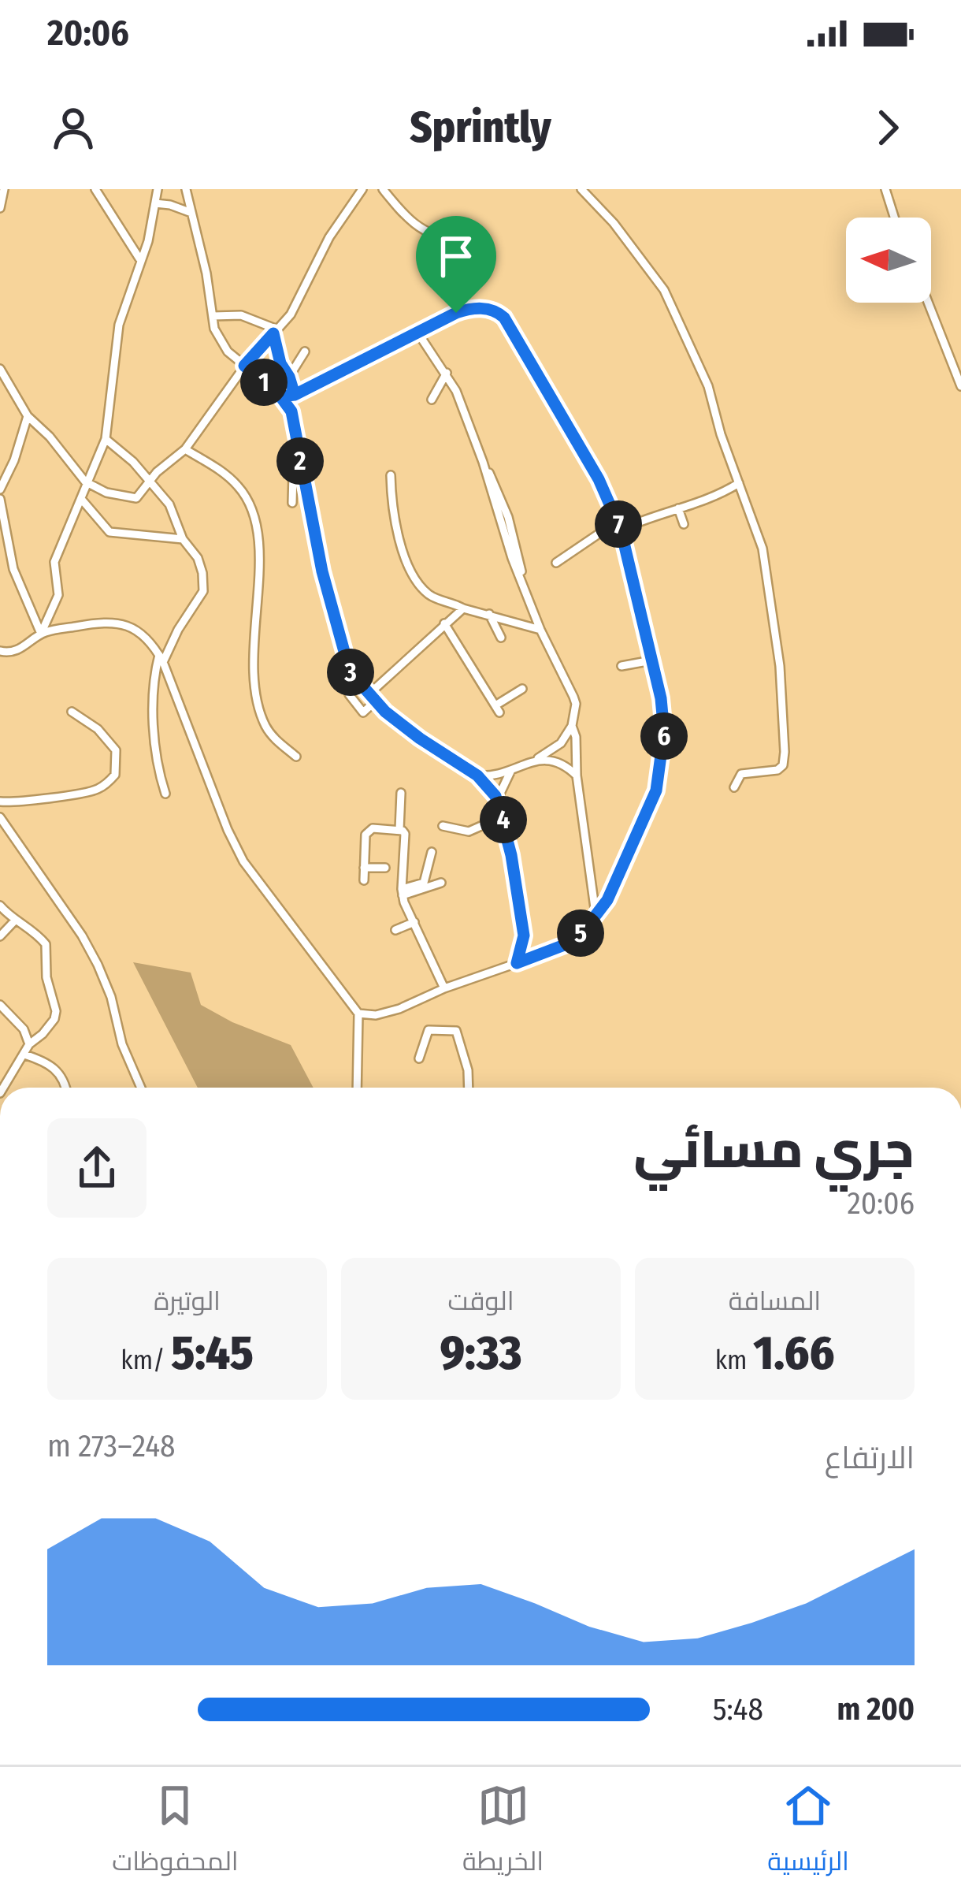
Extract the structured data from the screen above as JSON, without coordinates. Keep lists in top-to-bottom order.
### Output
{
  "north": "left",
  "page": {
    "status": "20:06",
    "header": "Sprintly",
    "pins": [
      "1",
      "2",
      "7",
      "3",
      "6",
      "4",
      "5"
    ],
    "heading": ["جري مسائي", "20:06"],
    "stats": [
      ["المسافة", "1.66 km"],
      ["الوقت", "9:33"],
      ["الوتيرة", "5:45 /km"]
    ],
    "chart": ["الارتفاع", "248–273 m"],
    "list": [
      {
        "name": "200 m",
        "note": "5:48"
      }
    ],
    "tabs": ["الرئيسية", "الخريطة", "المحفوظات"]
  }
}
